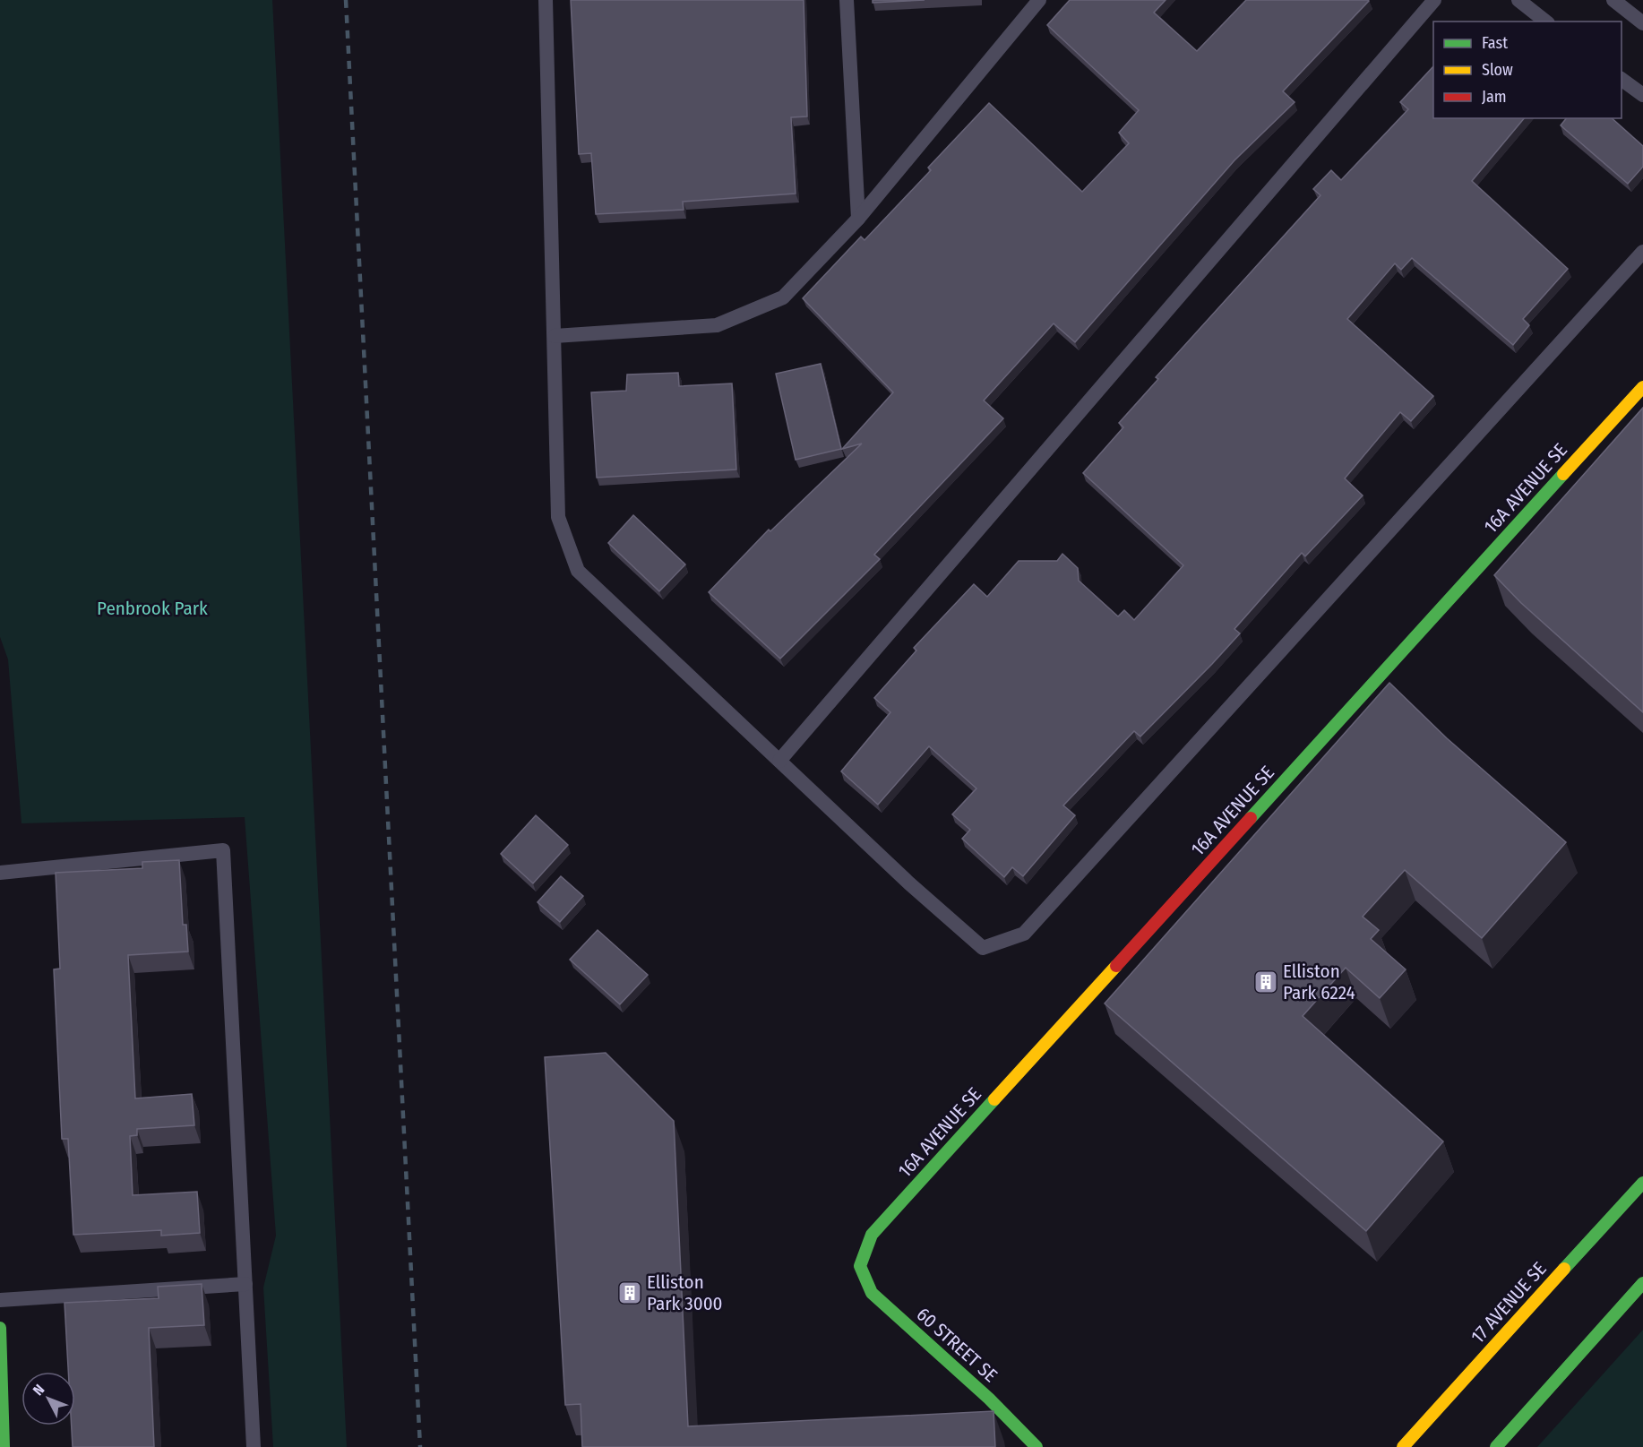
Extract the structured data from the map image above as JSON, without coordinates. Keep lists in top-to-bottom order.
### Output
{
  "streets": {
    "street": ["16A AVENUE SE", "17 AVENUE SE", "60 STREET SE"]
  },
  "crossings": [
    ["16A AVENUE SE", "60 STREET SE"]
  ],
  "parks": ["Penbrook Park"],
  "places": {
    "building": ["Elliston Park 6224", "Elliston Park 3000"]
  },
  "legend": ["Fast", "Slow", "Jam"],
  "north": "top left"
}
